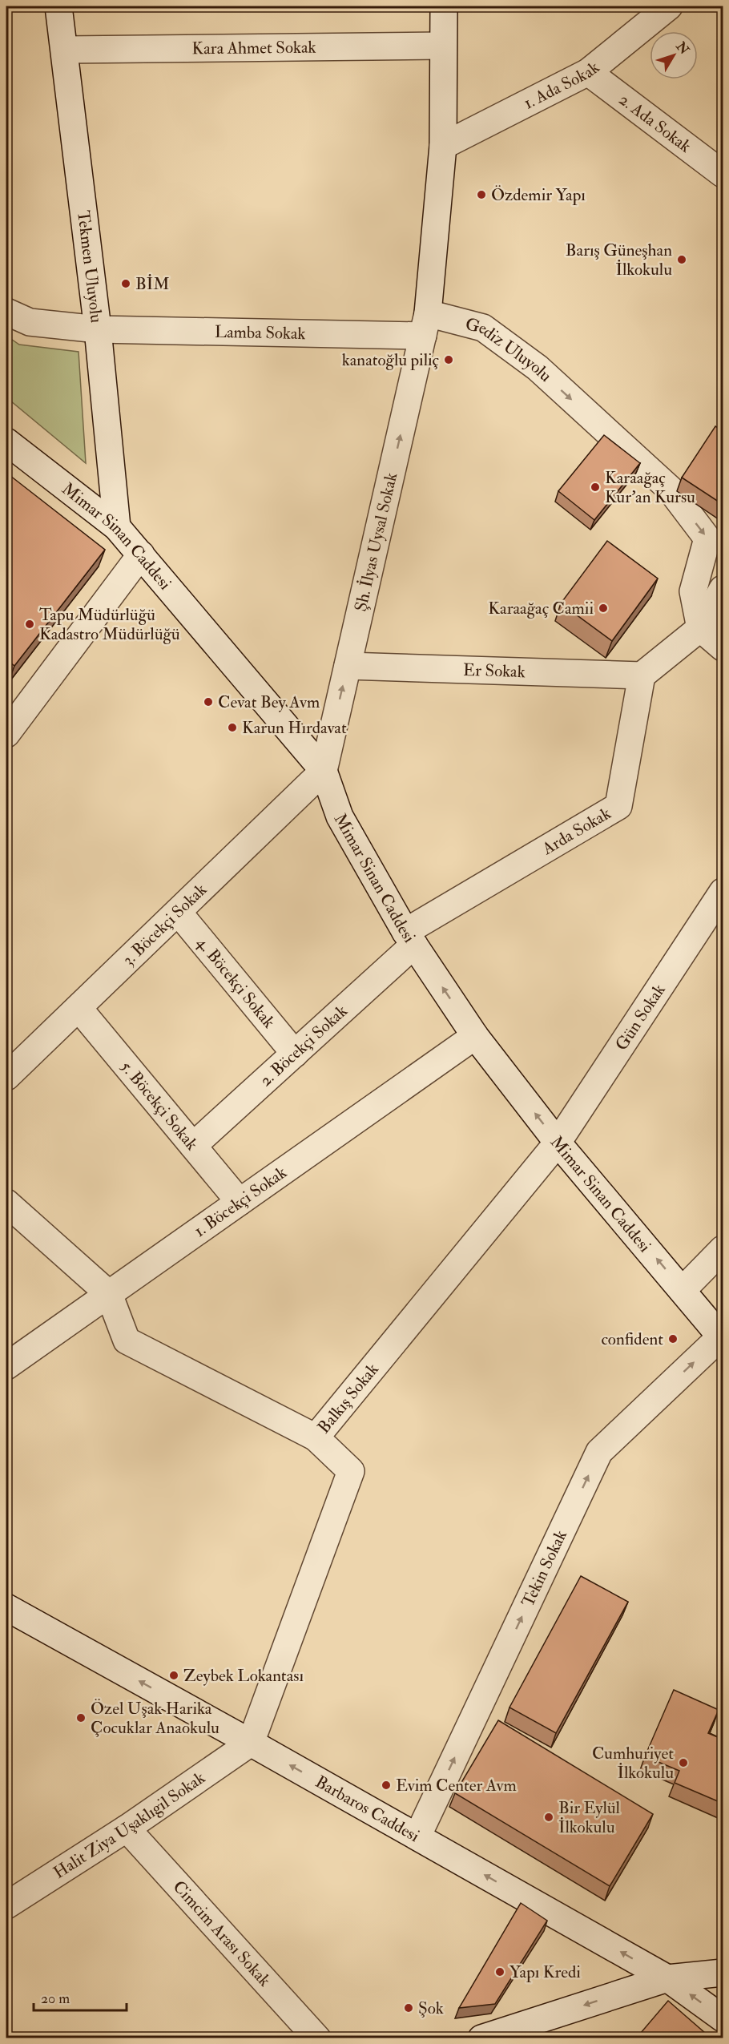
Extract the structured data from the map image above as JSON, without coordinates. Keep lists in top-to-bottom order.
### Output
{
  "streets": {
    "street": [
      "Kara Ahmet Sokak",
      "1. Ada Sokak",
      "2. Ada Sokak",
      "Tekmen Uluyolu",
      "Lamba Sokak",
      "Gediz Uluyolu",
      "Mimar Sinan Caddesi",
      "Şh. İlyas Uysal Sokak",
      "Er Sokak",
      "Arda Sokak",
      "3. Böcekçi Sokak",
      "4. Böcekçi Sokak",
      "Gün Sokak",
      "2. Böcekçi Sokak",
      "5. Böcekçi Sokak",
      "1. Böcekçi Sokak",
      "Balkış Sokak",
      "Tekin Sokak",
      "Barbaros Caddesi",
      "Halit Ziya Uşaklıgil Sokak",
      "Cimcim Arası Sokak"
    ]
  },
  "crossings": [
    ["Kara Ahmet Sokak", "Tekmen Uluyolu"],
    ["1. Ada Sokak", "2. Ada Sokak"],
    ["Tekmen Uluyolu", "Lamba Sokak"],
    ["Tekmen Uluyolu", "Mimar Sinan Caddesi"],
    ["Lamba Sokak", "Gediz Uluyolu"],
    ["Lamba Sokak", "Şh. İlyas Uysal Sokak"],
    ["Gediz Uluyolu", "Şh. İlyas Uysal Sokak"],
    ["Mimar Sinan Caddesi", "Şh. İlyas Uysal Sokak"],
    ["Mimar Sinan Caddesi", "Arda Sokak"],
    ["Mimar Sinan Caddesi", "3. Böcekçi Sokak"],
    ["Mimar Sinan Caddesi", "Gün Sokak"],
    ["Mimar Sinan Caddesi", "2. Böcekçi Sokak"],
    ["Mimar Sinan Caddesi", "1. Böcekçi Sokak"],
    ["Mimar Sinan Caddesi", "Balkış Sokak"],
    ["Mimar Sinan Caddesi", "Tekin Sokak"],
    ["Şh. İlyas Uysal Sokak", "Er Sokak"],
    ["Şh. İlyas Uysal Sokak", "3. Böcekçi Sokak"],
    ["Er Sokak", "Arda Sokak"],
    ["Arda Sokak", "2. Böcekçi Sokak"],
    ["3. Böcekçi Sokak", "4. Böcekçi Sokak"],
    ["3. Böcekçi Sokak", "5. Böcekçi Sokak"],
    ["4. Böcekçi Sokak", "2. Böcekçi Sokak"],
    ["Gün Sokak", "Balkış Sokak"],
    ["2. Böcekçi Sokak", "5. Böcekçi Sokak"],
    ["5. Böcekçi Sokak", "1. Böcekçi Sokak"],
    ["Balkış Sokak", "Barbaros Caddesi"],
    ["Balkış Sokak", "Halit Ziya Uşaklıgil Sokak"],
    ["Tekin Sokak", "Barbaros Caddesi"],
    ["Barbaros Caddesi", "Halit Ziya Uşaklıgil Sokak"],
    ["Halit Ziya Uşaklıgil Sokak", "Cimcim Arası Sokak"]
  ],
  "one_way": [
    "Gediz Uluyolu",
    "Mimar Sinan Caddesi",
    "Şh. İlyas Uysal Sokak",
    "Tekin Sokak",
    "Barbaros Caddesi"
  ],
  "places": [
    "Özdemir Yapı",
    "Barış Güneşhan İlkokulu",
    "BİM",
    "kanatoğlu piliç",
    "Karaağaç Kur'an Kursu",
    "Karaağaç Camii",
    "Tapu Müdürlüğü Kadastro Müdürlüğü",
    "Cevat Bey Avm",
    "Karun Hırdavat",
    "confident",
    "Zeybek Lokantası",
    "Özel Uşak Harika Çocuklar Anaokulu",
    "Cumhuriyet İlkokulu",
    "Evim Center Avm",
    "Bir Eylül İlkokulu",
    "Yapı Kredi",
    "Şok"
  ],
  "scale_bar": "20 m",
  "north": "top right"
}
